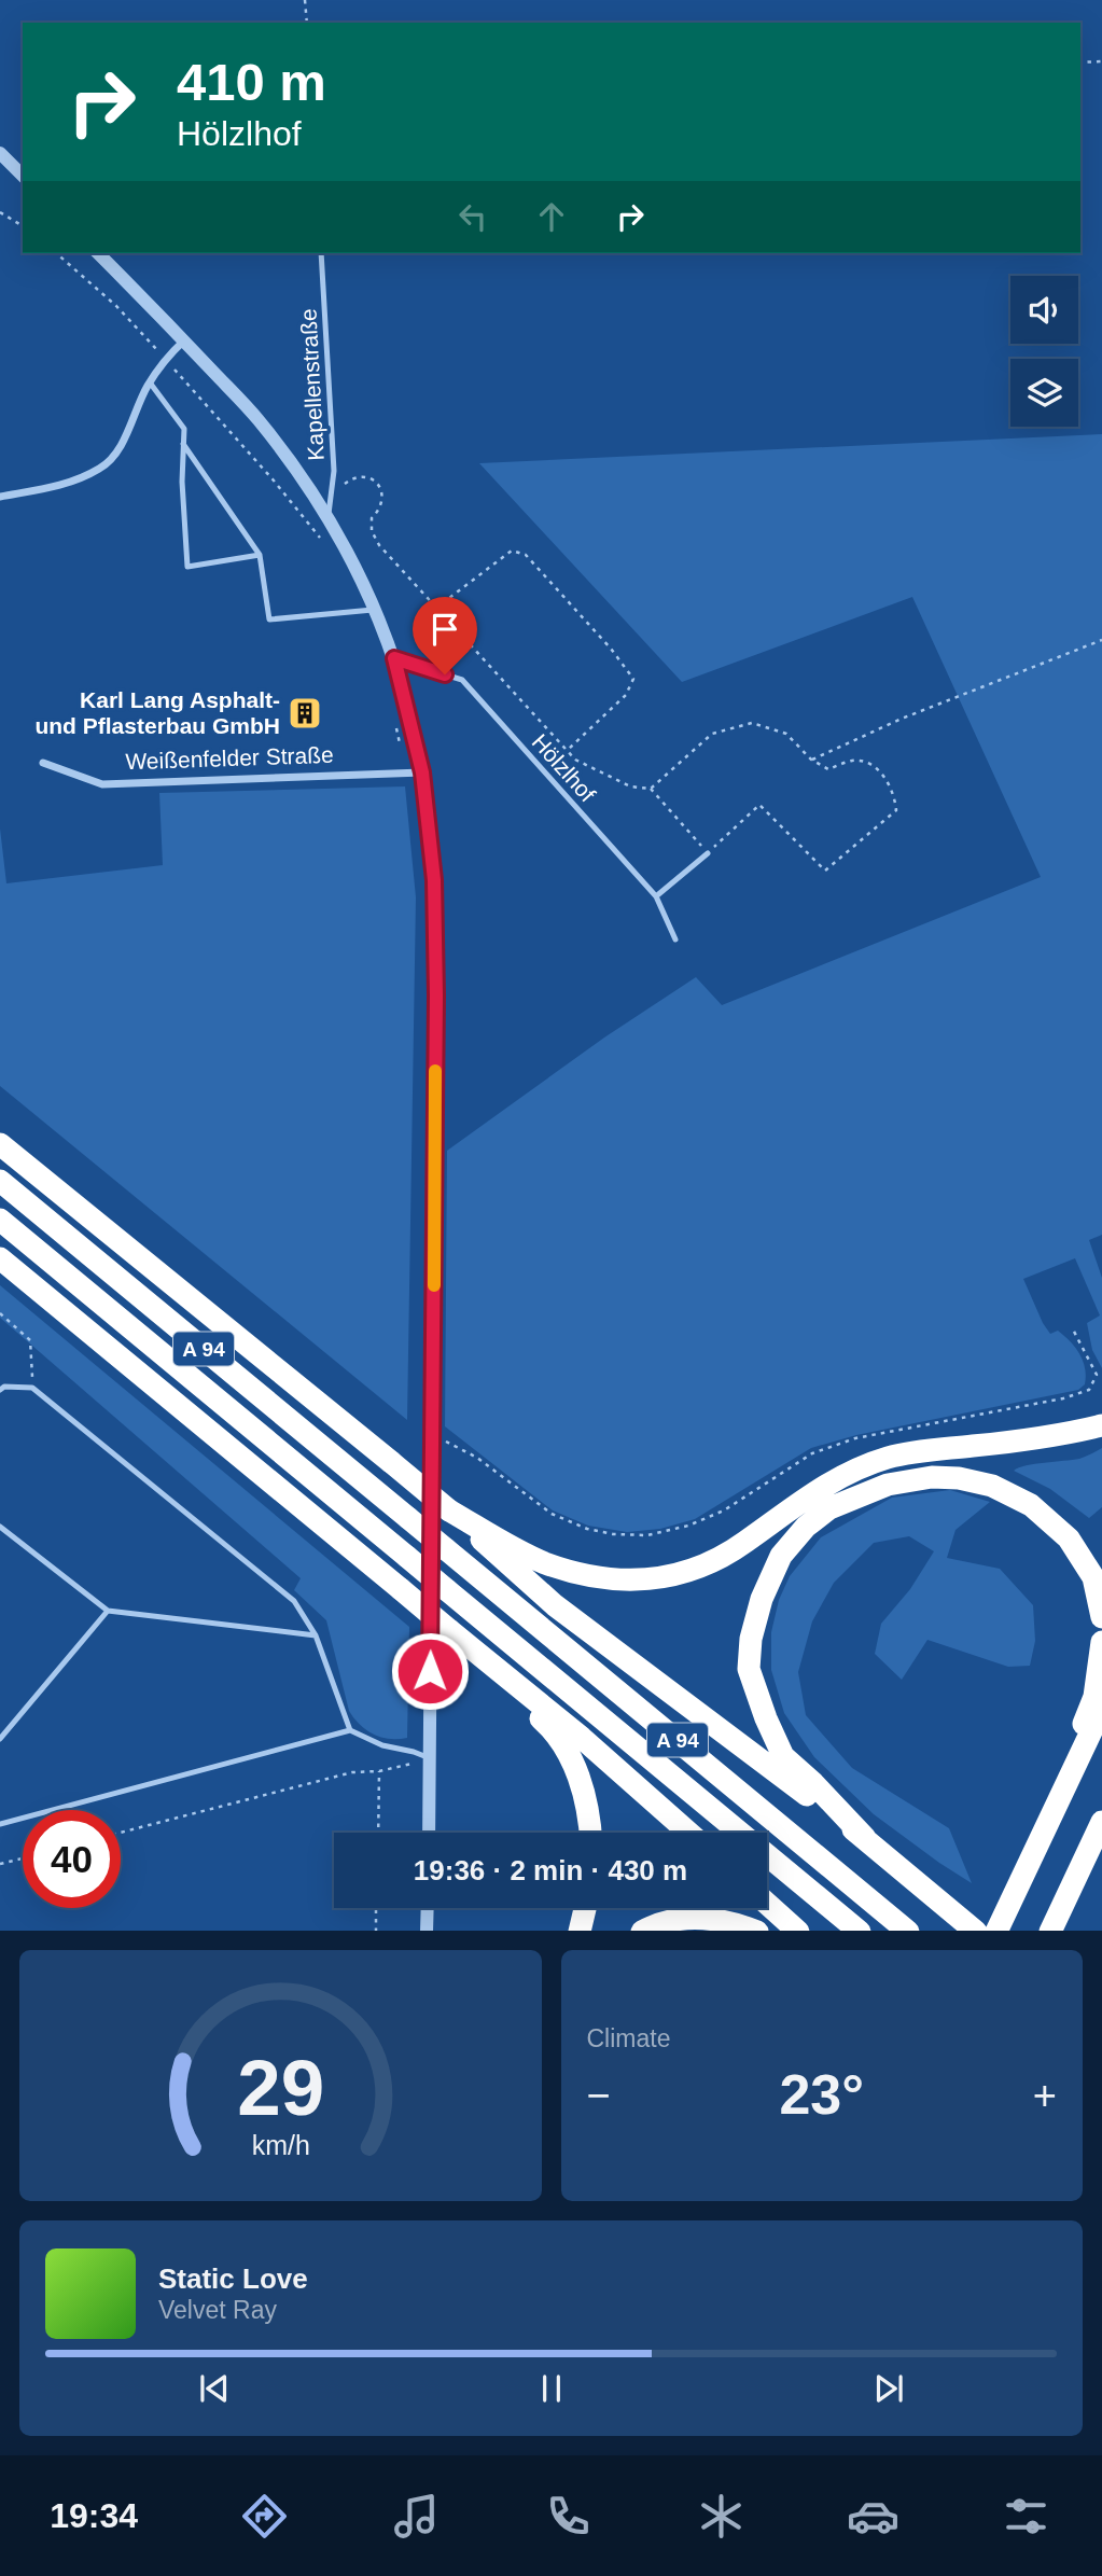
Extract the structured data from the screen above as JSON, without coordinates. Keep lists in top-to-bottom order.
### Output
{
  "streets": {
    "highway": ["A 94"],
    "street": ["Weißenfelder Straße"],
    "lane": ["Kapellenstraße", "Hölzlhof"]
  },
  "places": {
    "building": ["Karl Lang Asphalt- und Pflasterbau GmbH"]
  },
  "page": {
    "turn": ["410 m", "Hölzlhof"],
    "limit": "40",
    "trip": "19:36 · 2 min · 430 m",
    "tile": "Climate",
    "heat": ["−", "23°", "+"],
    "song": ["Static Love", "Velvet Ray"],
    "tabs": "19:34",
    "gauge": ["29", "km/h"]
  }
}
